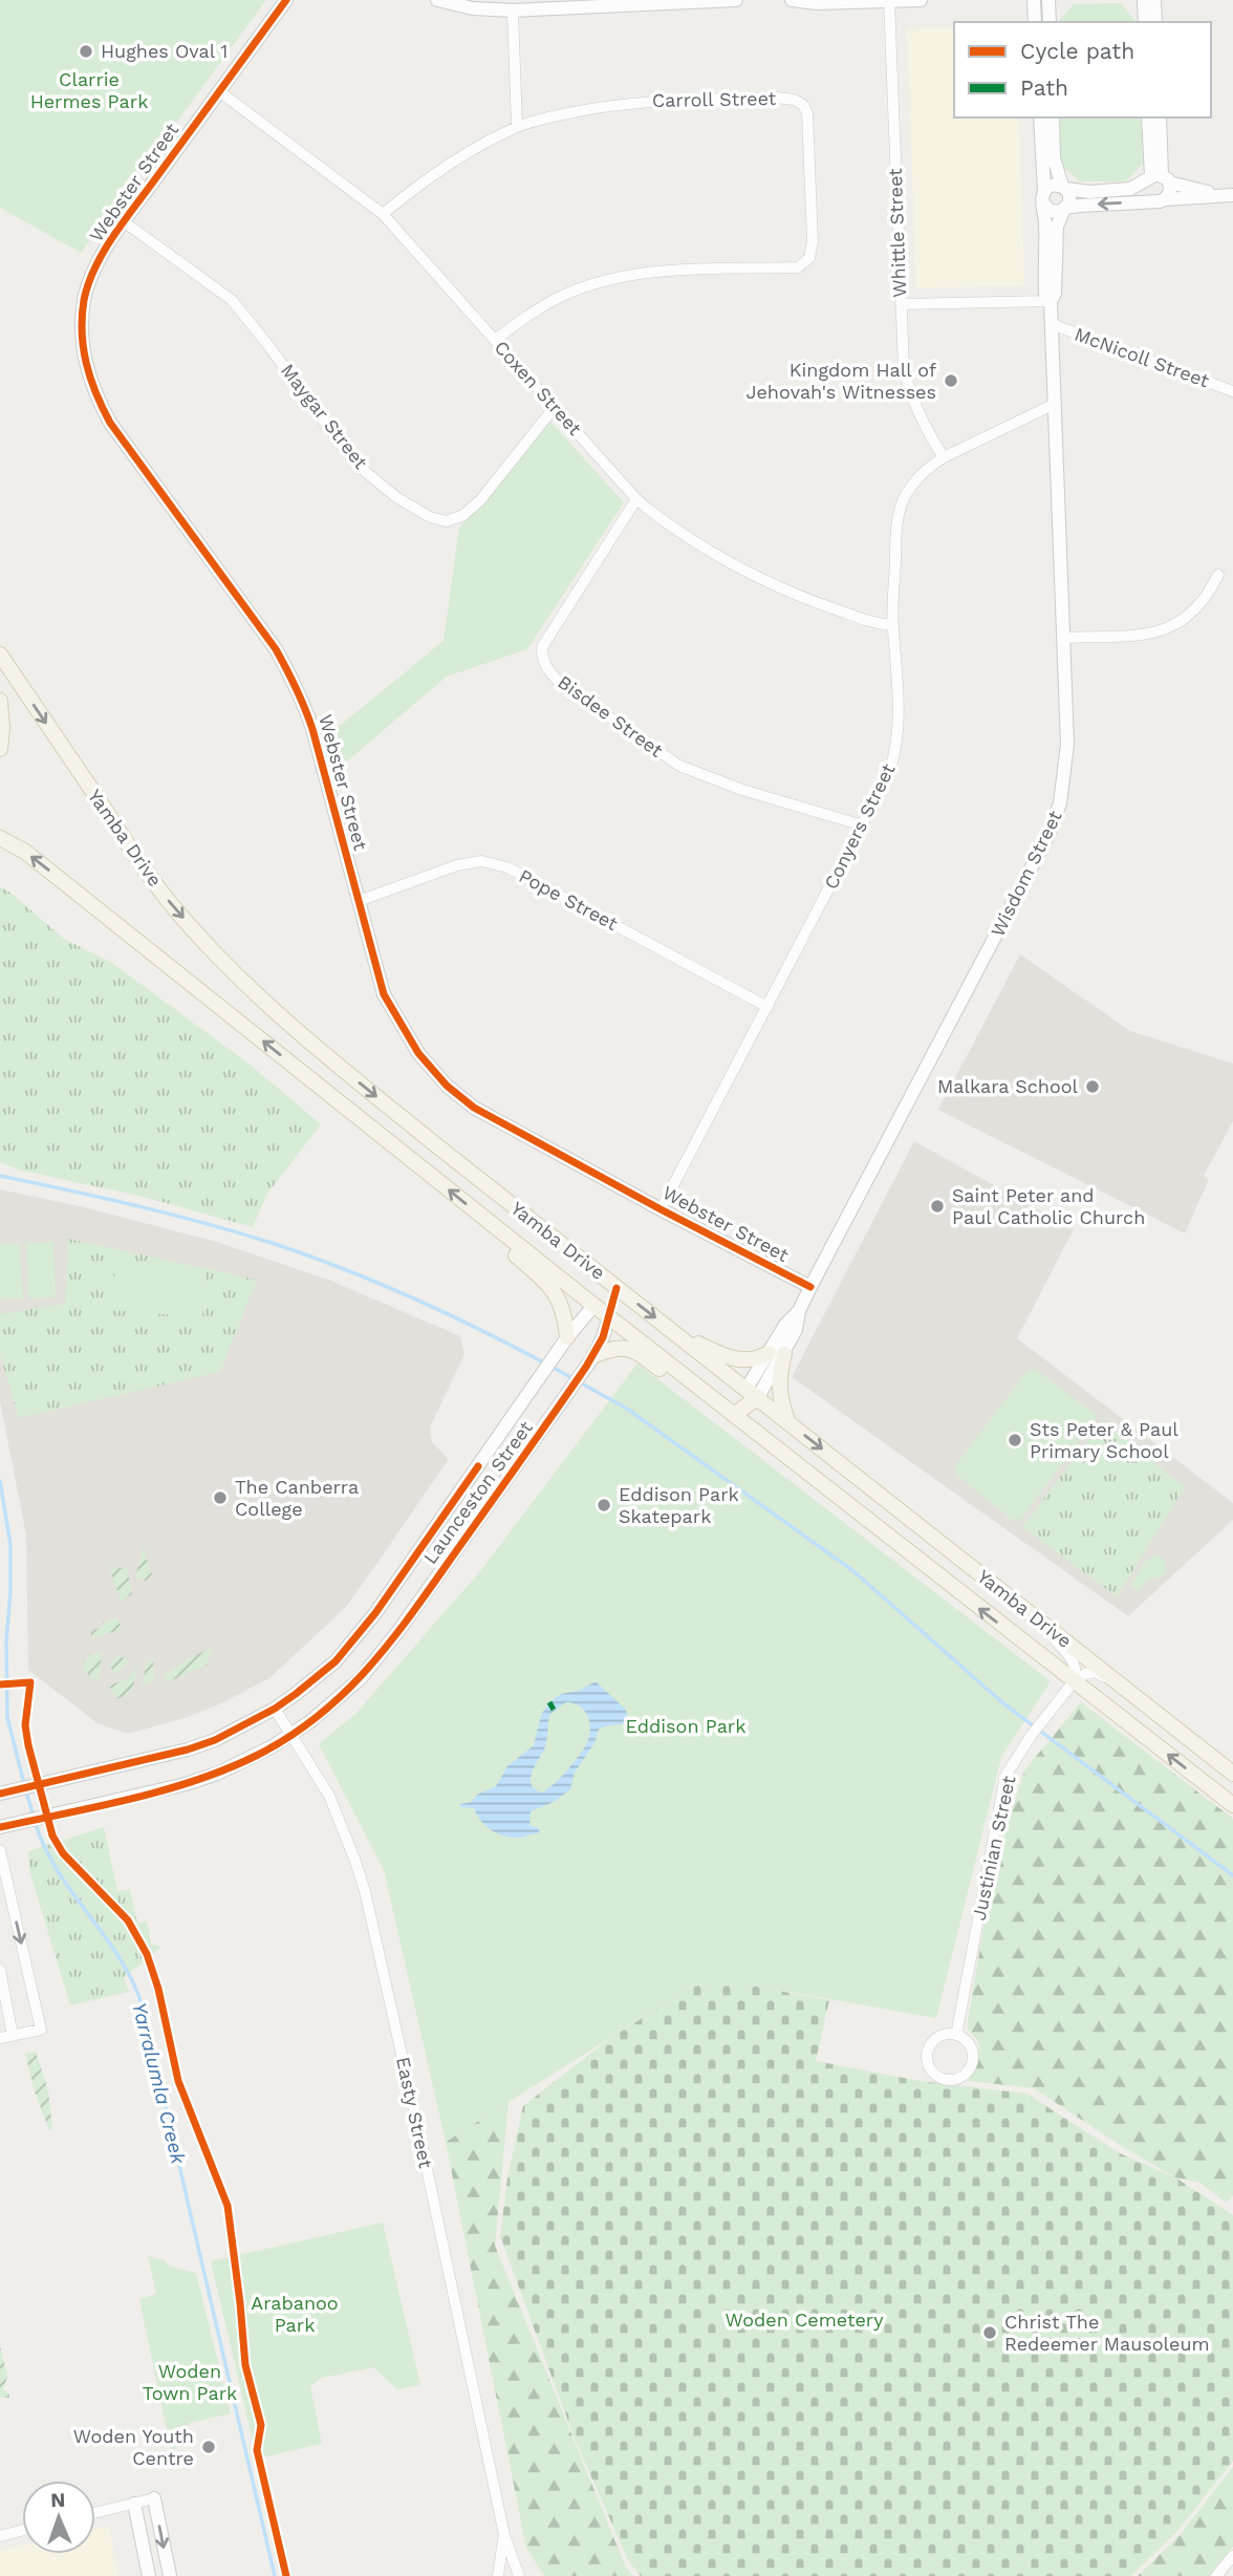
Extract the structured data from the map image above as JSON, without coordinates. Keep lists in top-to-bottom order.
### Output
{
  "streets": {
    "main road": [
      "Webster Street",
      "Yamba Drive",
      "Wisdom Street",
      "Launceston Street"
    ],
    "street": [
      "Carroll Street",
      "Whittle Street",
      "McNicoll Street",
      "Coxen Street",
      "Maygar Street",
      "Bisdee Street",
      "Conyers Street",
      "Pope Street",
      "Justinian Street",
      "Easty Street"
    ]
  },
  "crossings": [
    ["Carroll Street", "Coxen Street"],
    ["Webster Street", "Coxen Street"],
    ["Webster Street", "Maygar Street"],
    ["Webster Street", "Conyers Street"],
    ["Webster Street", "Wisdom Street"],
    ["Webster Street", "Pope Street"],
    ["Whittle Street", "Conyers Street"],
    ["McNicoll Street", "Wisdom Street"],
    ["Coxen Street", "Maygar Street"],
    ["Coxen Street", "Bisdee Street"],
    ["Coxen Street", "Conyers Street"],
    ["Bisdee Street", "Conyers Street"],
    ["Conyers Street", "Wisdom Street"],
    ["Conyers Street", "Pope Street"],
    ["Yamba Drive", "Wisdom Street"],
    ["Yamba Drive", "Launceston Street"],
    ["Yamba Drive", "Justinian Street"],
    ["Launceston Street", "Easty Street"]
  ],
  "water": ["Yarralumla Creek"],
  "parks": [
    "Clarrie Hermes Park",
    "Eddison Park",
    "Arabanoo Park",
    "Woden Cemetery",
    "Woden Town Park"
  ],
  "places": [
    "Hughes Oval 1",
    "Kingdom Hall of Jehovah's Witnesses",
    "Malkara School",
    "Saint Peter and Paul Catholic Church",
    "Sts Peter & Paul Primary School",
    "The Canberra College",
    "Eddison Park Skatepark",
    "Christ The Redeemer Mausoleum",
    "Woden Youth Centre"
  ],
  "legend": ["Cycle path", "Path"],
  "north": "top"
}
